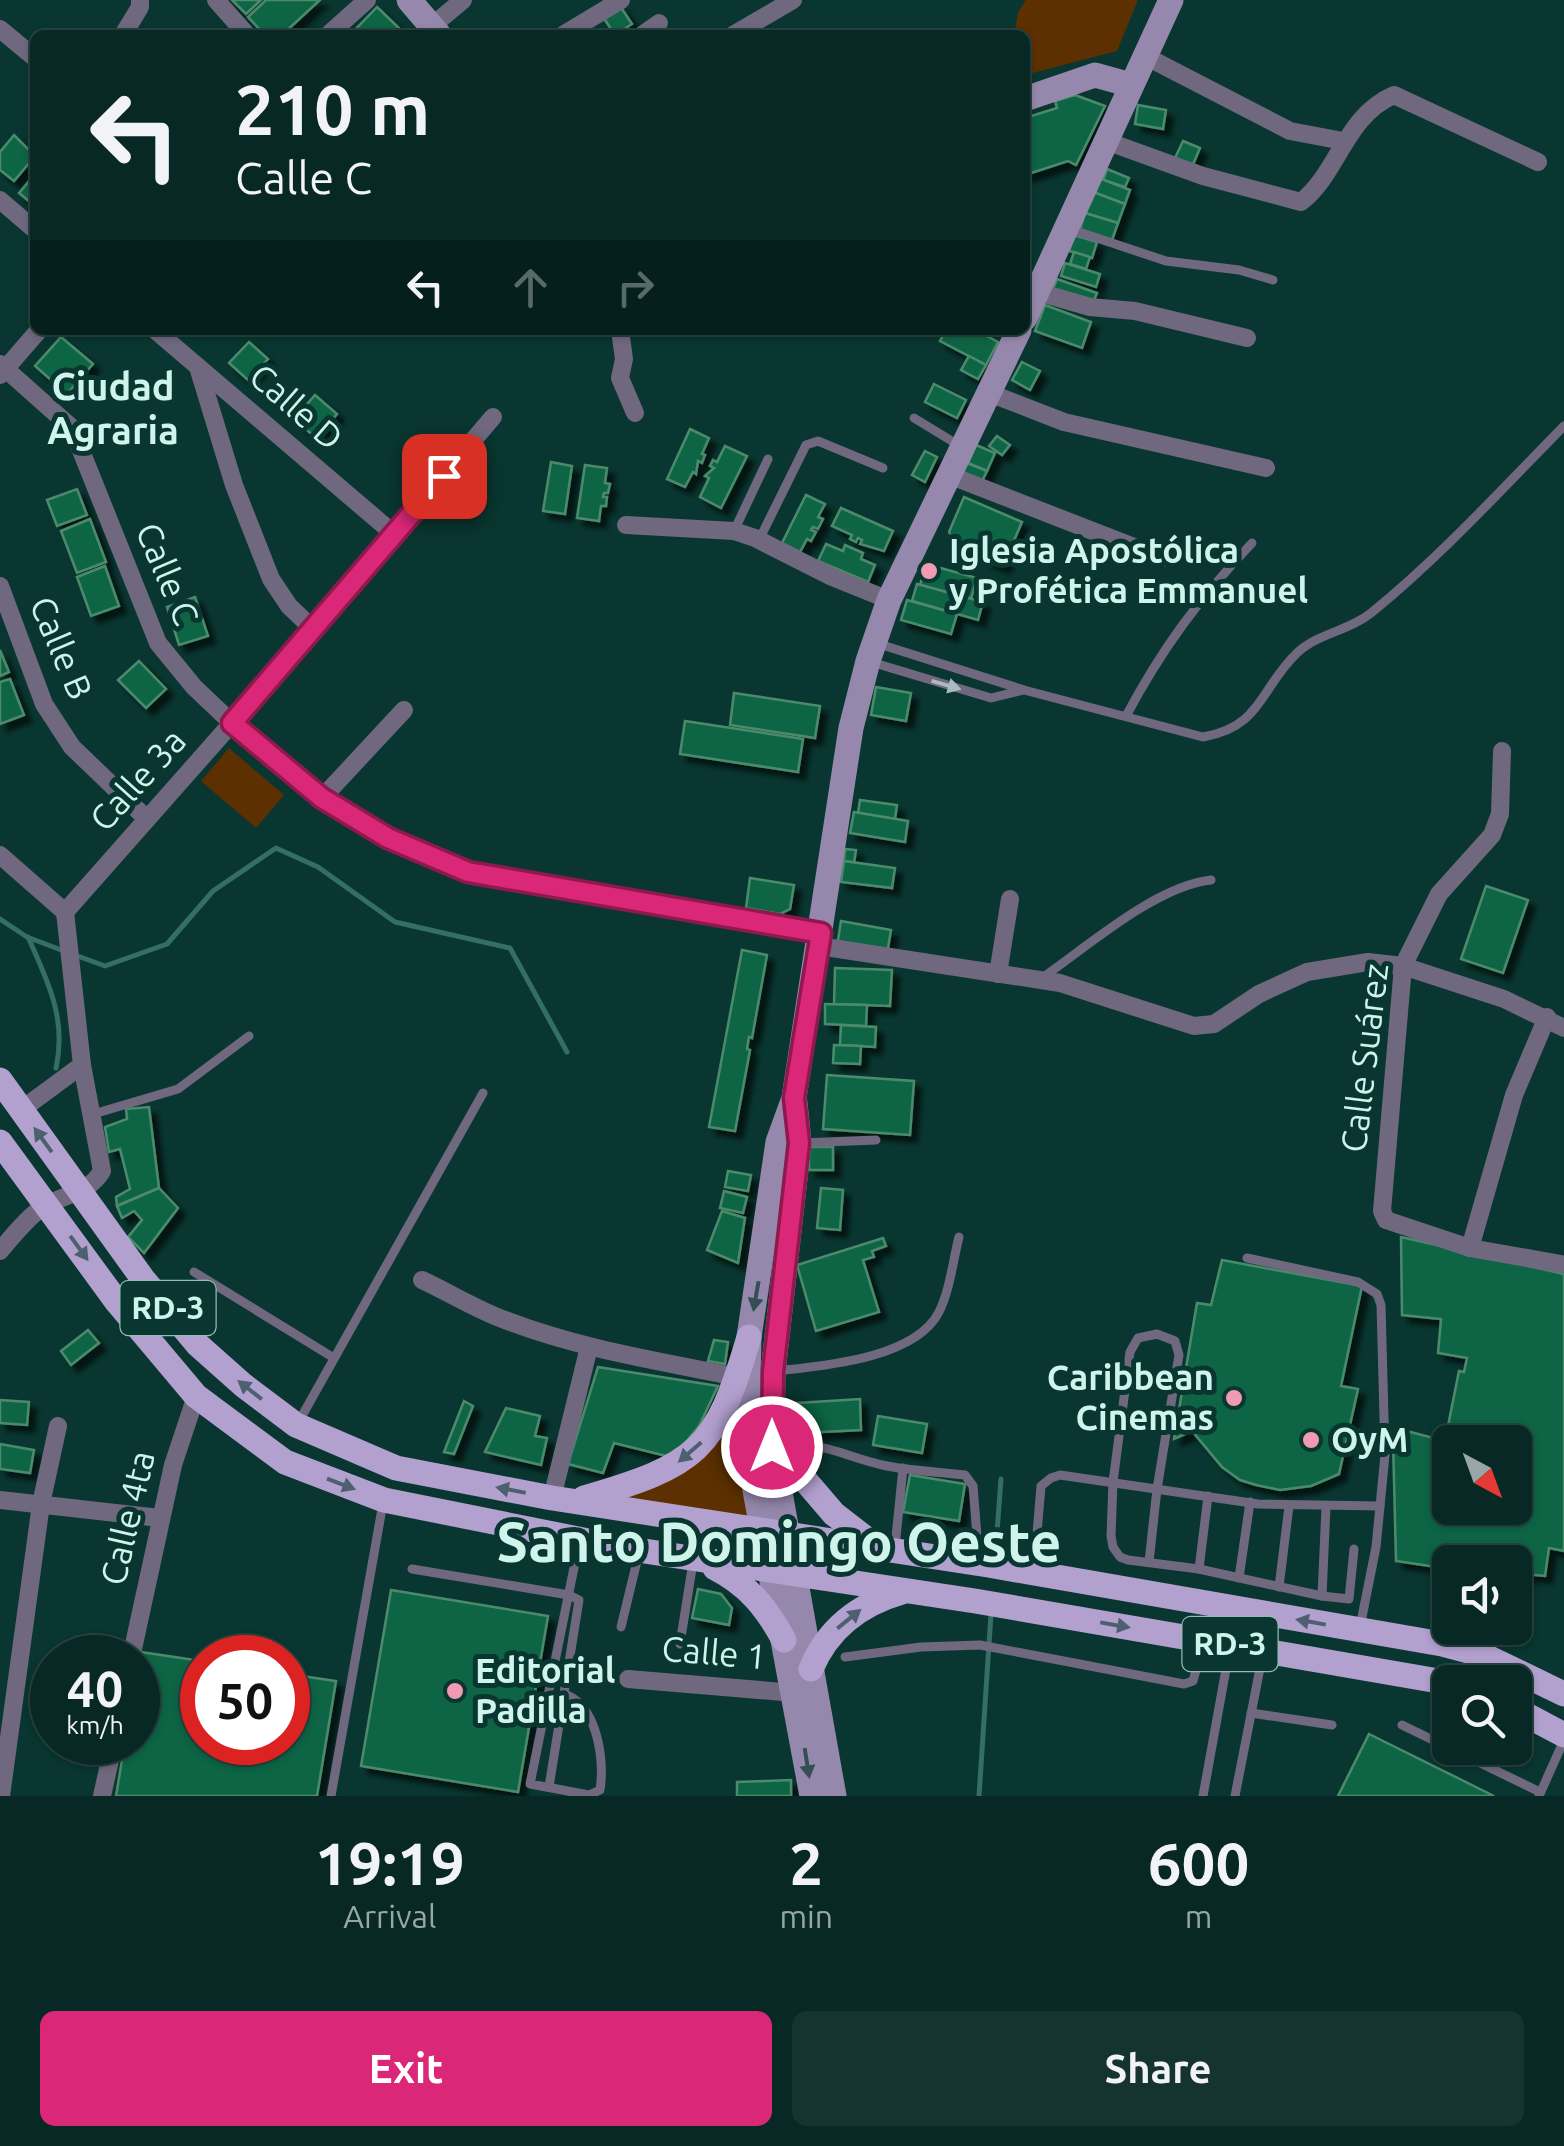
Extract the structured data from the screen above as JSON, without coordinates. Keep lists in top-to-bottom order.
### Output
{
  "streets": {
    "main road": ["RD-3"],
    "street": [
      "Calle D",
      "Calle C",
      "Calle B",
      "Calle 3a",
      "Calle Suárez",
      "Calle 4ta",
      "Calle 1"
    ]
  },
  "crossings": [
    ["Calle D", "Calle 3a"],
    ["Calle C", "Calle 3a"],
    ["Calle C", "Calle Suárez"],
    ["Calle B", "Calle 3a"],
    ["RD-3", "Calle 4ta"]
  ],
  "districts": ["Ciudad Agraria", "Santo Domingo Oeste"],
  "places": [
    "Iglesia Apostólica y Profética Emmanuel",
    "Caribbean Cinemas",
    "OyM",
    "Editorial Padilla"
  ],
  "north": "bottom right",
  "page": {
    "turn": ["210 m", "Calle C"],
    "speed": "40 km/h",
    "limit": "50",
    "eta": [
      "19:19",
      "Arrival",
      "2",
      "min",
      "600",
      "m"
    ],
    "buttons": ["Exit", "Share"]
  }
}
